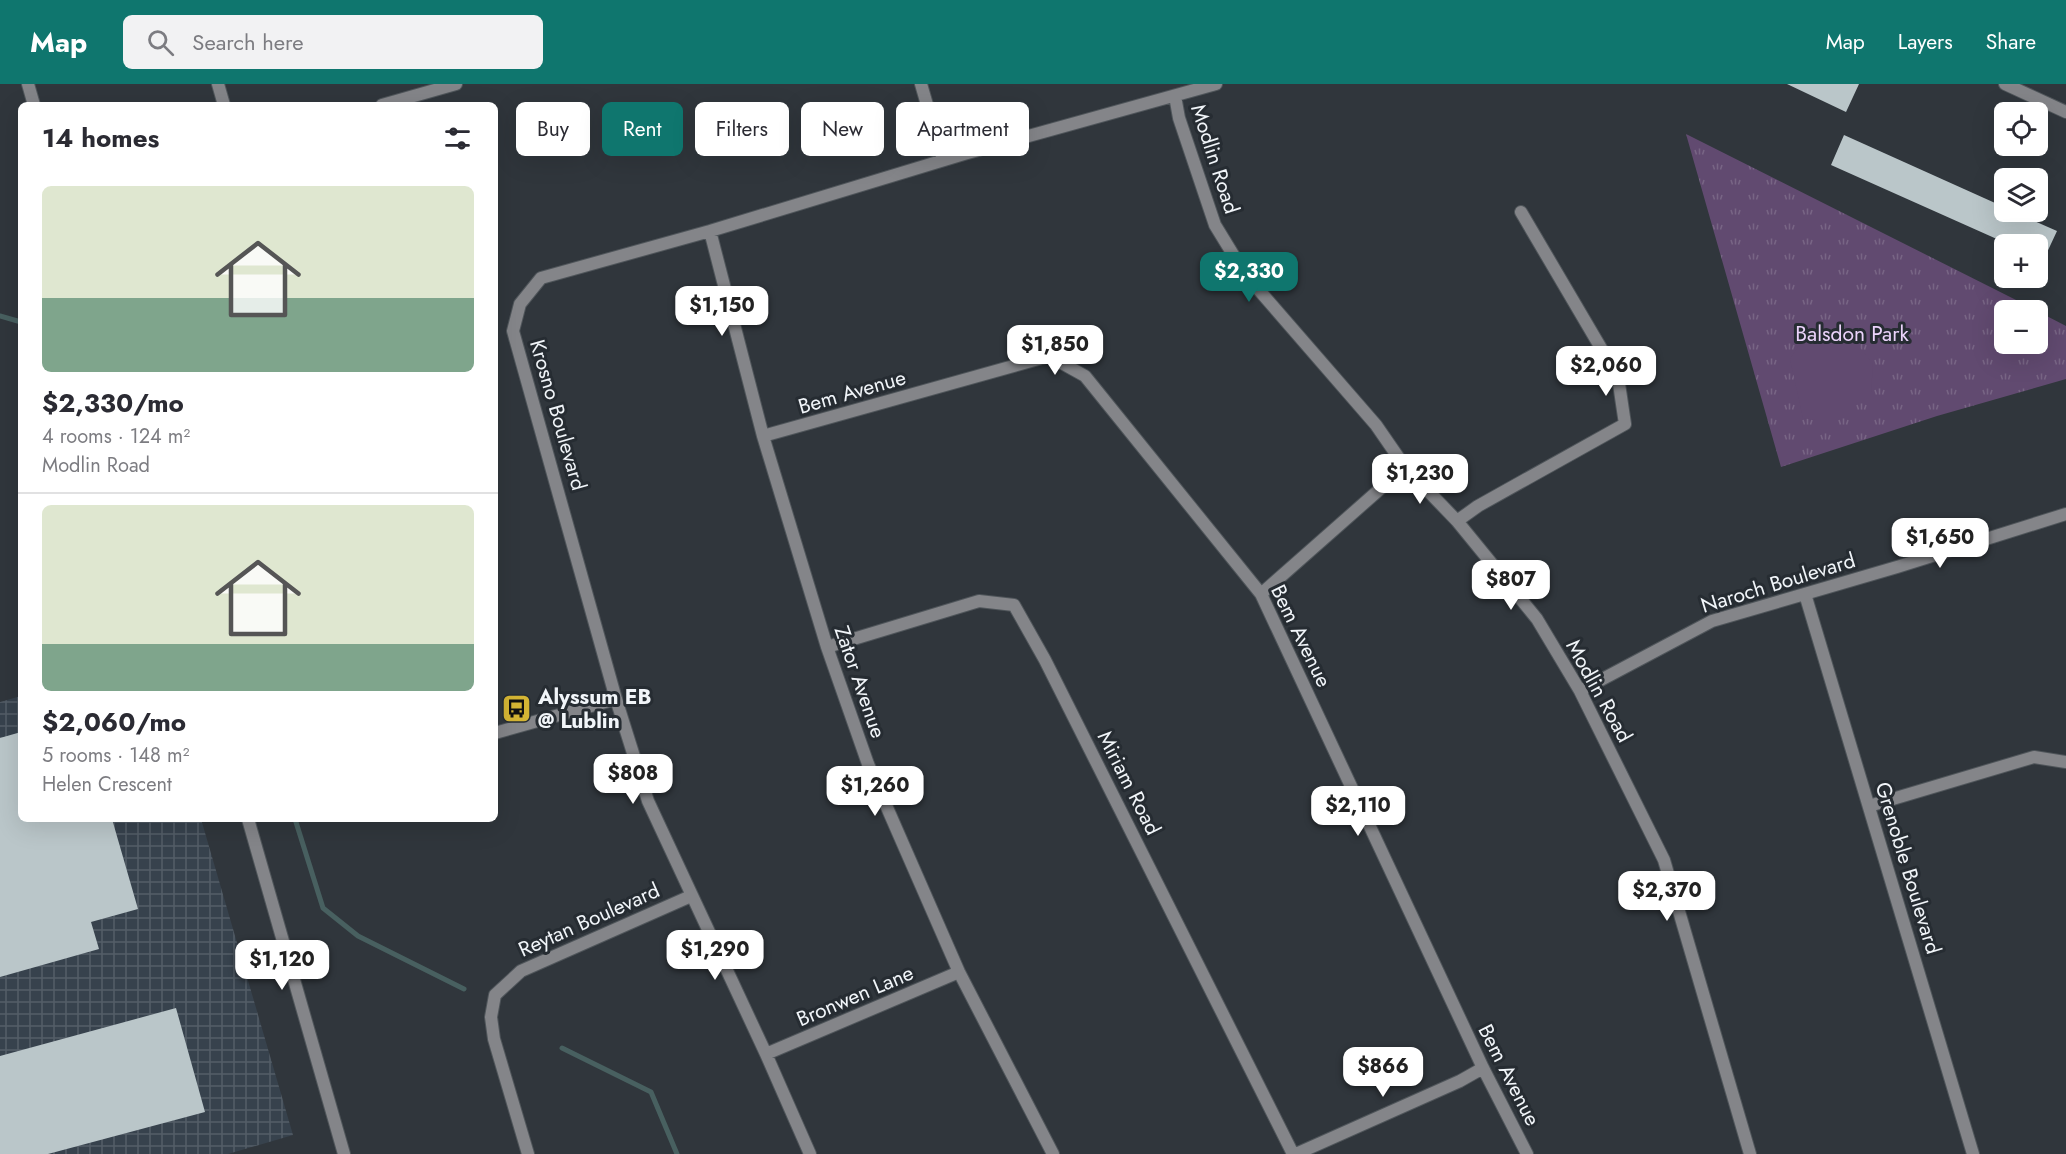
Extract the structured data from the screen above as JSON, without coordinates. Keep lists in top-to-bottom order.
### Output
{
  "streets": {
    "street": [
      "Modlin Road",
      "Bem Avenue",
      "Krosno Boulevard",
      "Naroch Boulevard",
      "Zator Avenue",
      "Miriam Road",
      "Grenoble Boulevard",
      "Reytan Boulevard",
      "Bronwen Lane"
    ]
  },
  "crossings": [
    ["Modlin Road", "Krosno Boulevard"],
    ["Modlin Road", "Naroch Boulevard"],
    ["Bem Avenue", "Zator Avenue"],
    ["Krosno Boulevard", "Zator Avenue"],
    ["Krosno Boulevard", "Reytan Boulevard"],
    ["Krosno Boulevard", "Bronwen Lane"],
    ["Naroch Boulevard", "Grenoble Boulevard"],
    ["Zator Avenue", "Miriam Road"],
    ["Zator Avenue", "Bronwen Lane"]
  ],
  "parks": ["Balsdon Park"],
  "places": {
    "bus stop": ["Alyssum EB @ Lublin"]
  },
  "page": {
    "header": "Map",
    "search": "Search here",
    "nav": ["Map", "Layers", "Share"],
    "map_buttons": ["+", "−"],
    "chip": [
      "Buy",
      "Rent",
      "Filters",
      "New",
      "Apartment"
    ],
    "heading": "14 homes",
    "list": [
      {
        "name": "$2,330/mo",
        "note": "4 rooms · 124 m² · Modlin Road"
      },
      {
        "name": "$2,060/mo",
        "note": "5 rooms · 148 m² · Helen Crescent"
      }
    ],
    "price": [
      "$2,330",
      "$1,150",
      "$1,850",
      "$2,060",
      "$1,230",
      "$1,650",
      "$807",
      "$808",
      "$1,260",
      "$2,110",
      "$2,370",
      "$1,290",
      "$1,120",
      "$866"
    ]
  }
}
